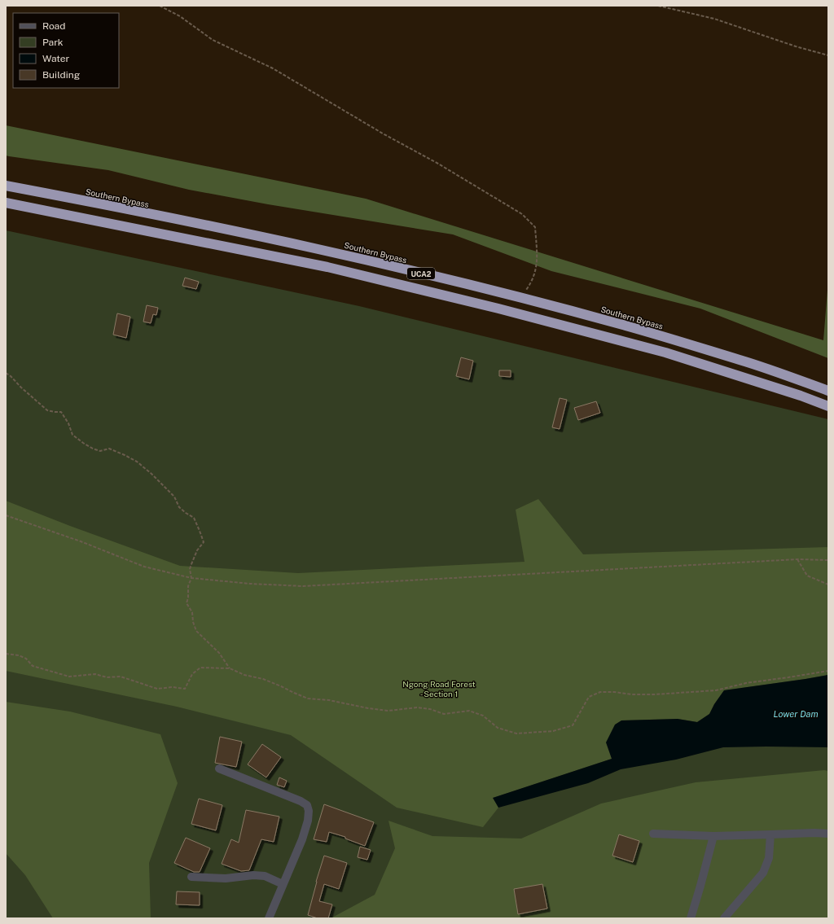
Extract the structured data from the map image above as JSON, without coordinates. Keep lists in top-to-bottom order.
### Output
{
  "streets": {
    "highway": ["Southern Bypass", "UCA2"]
  },
  "water": ["Lower Dam"],
  "parks": ["Ngong Road Forest - Section 1"],
  "legend": [
    "Road",
    "Park",
    "Water",
    "Building"
  ]
}
